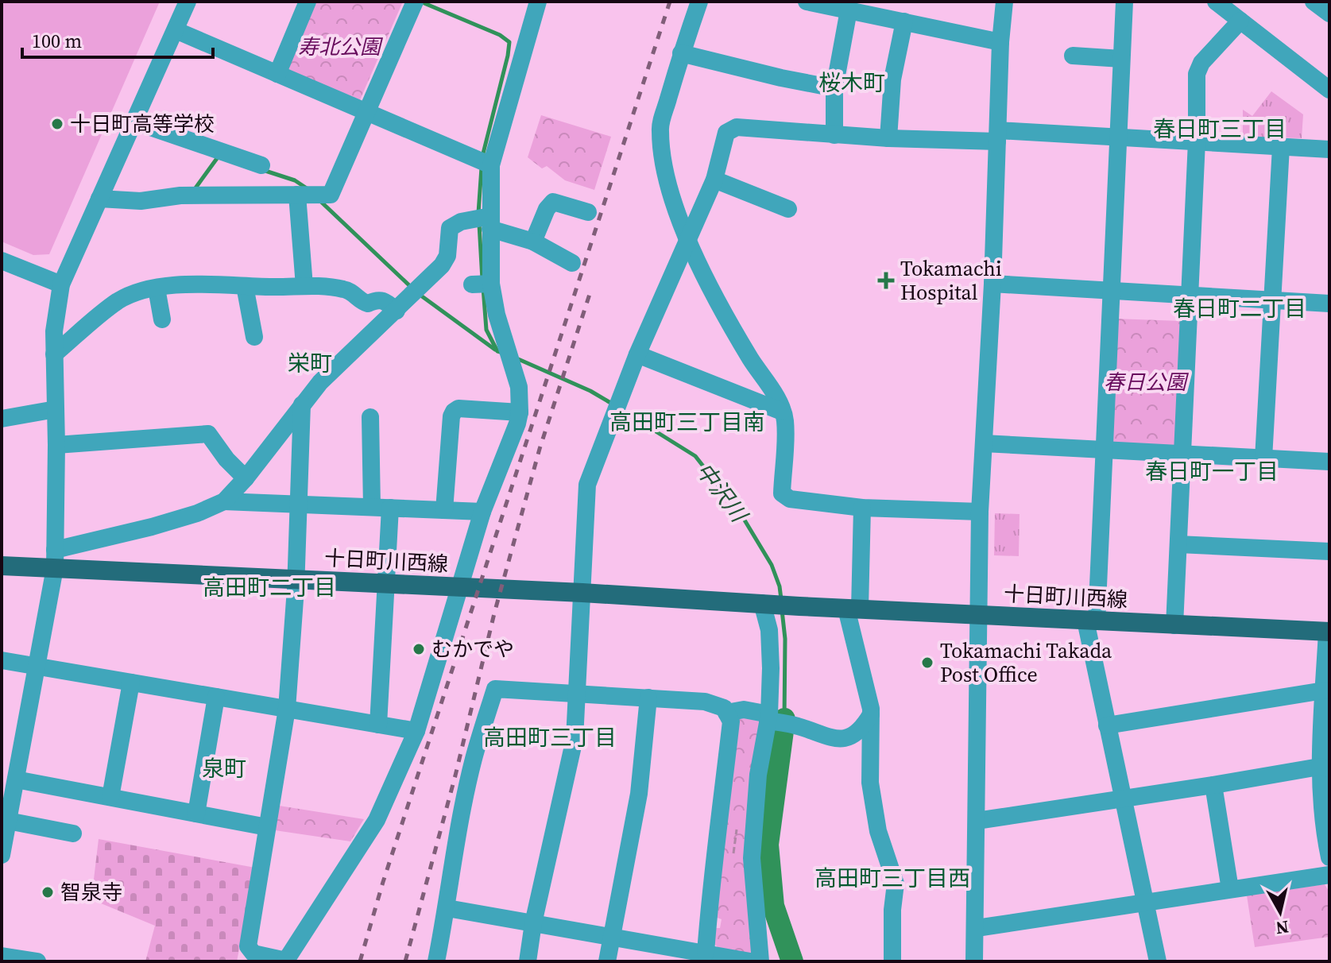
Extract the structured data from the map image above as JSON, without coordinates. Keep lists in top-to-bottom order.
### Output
{
  "streets": {
    "main road": ["十日町川西線"]
  },
  "districts": [
    "桜木町",
    "春日町三丁目",
    "春日町二丁目",
    "栄町",
    "高田町三丁目南",
    "春日町一丁目",
    "高田町二丁目",
    "高田町三丁目",
    "泉町",
    "高田町三丁目西"
  ],
  "water": ["中沢川"],
  "parks": ["寿北公園", "春日公園"],
  "places": {
    "other": [
      "十日町高等学校",
      "むかでや",
      "Tokamachi Takada Post Office",
      "智泉寺"
    ],
    "health": ["Tokamachi Hospital"]
  },
  "scale_bar": "100 m",
  "north": "bottom"
}
